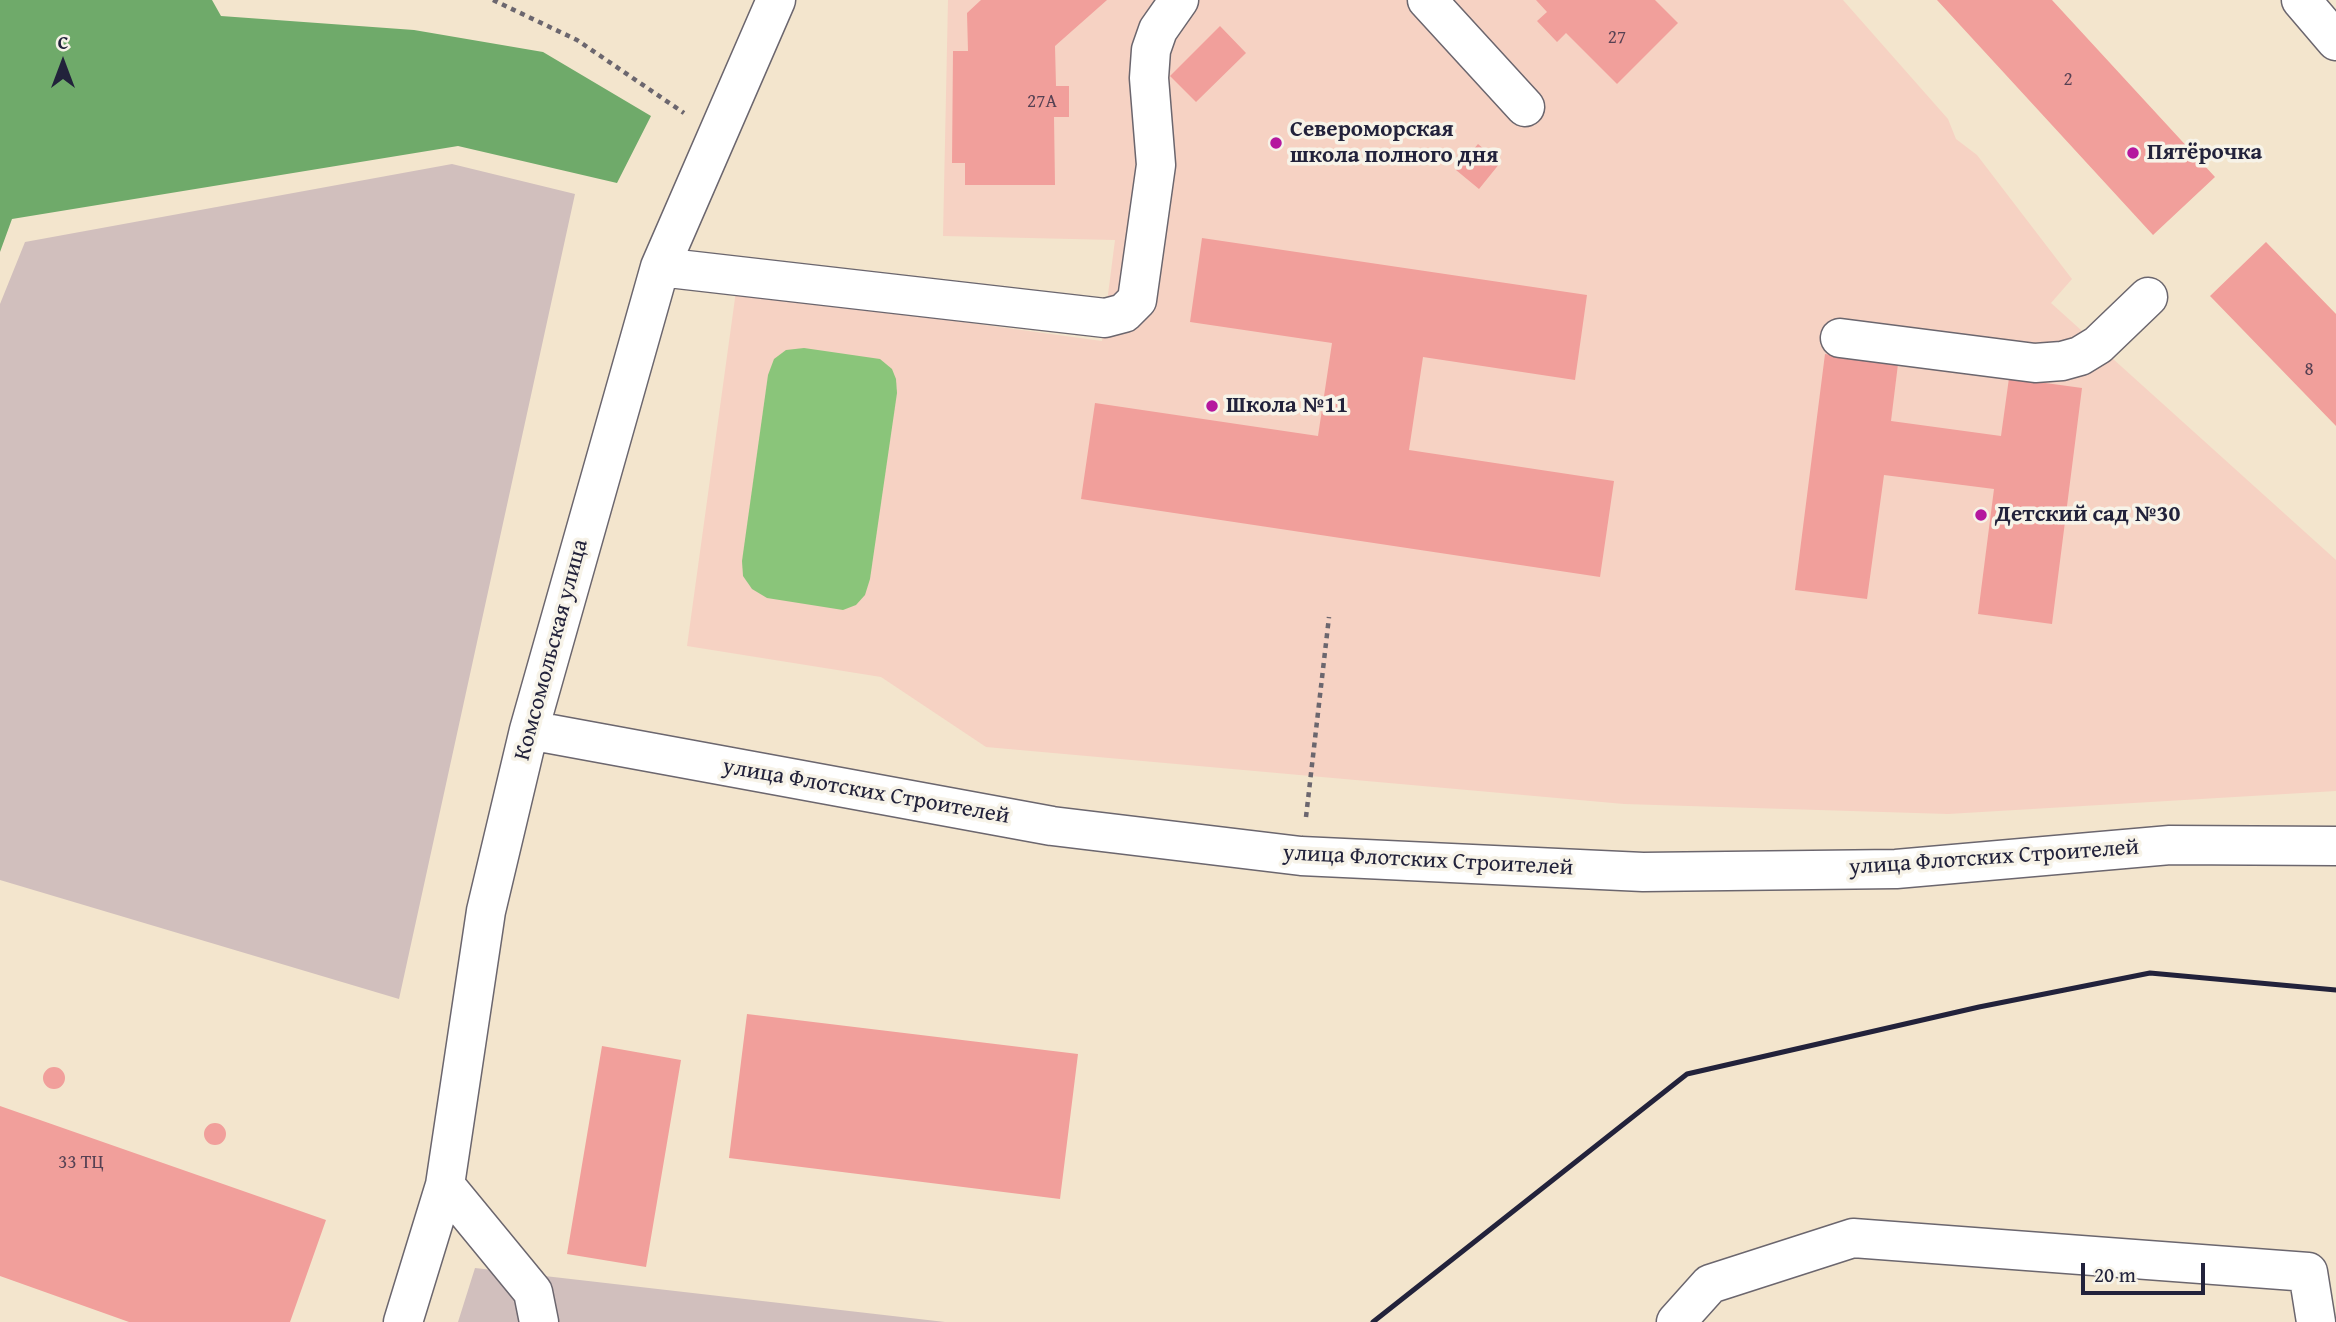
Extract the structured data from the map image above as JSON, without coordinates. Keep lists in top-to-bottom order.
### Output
{
  "streets": {
    "street": ["Комсомольская улица", "улица Флотских Строителей"]
  },
  "crossings": [
    ["Комсомольская улица", "улица Флотских Строителей"]
  ],
  "places": [
    "Североморская школа полного дня",
    "Пятёрочка",
    "Школа №11",
    "Детский сад №30"
  ],
  "house_numbers": [
    "27",
    "2",
    "27А",
    "8",
    "33 ТЦ"
  ],
  "scale_bar": "20 m",
  "north": "top"
}
